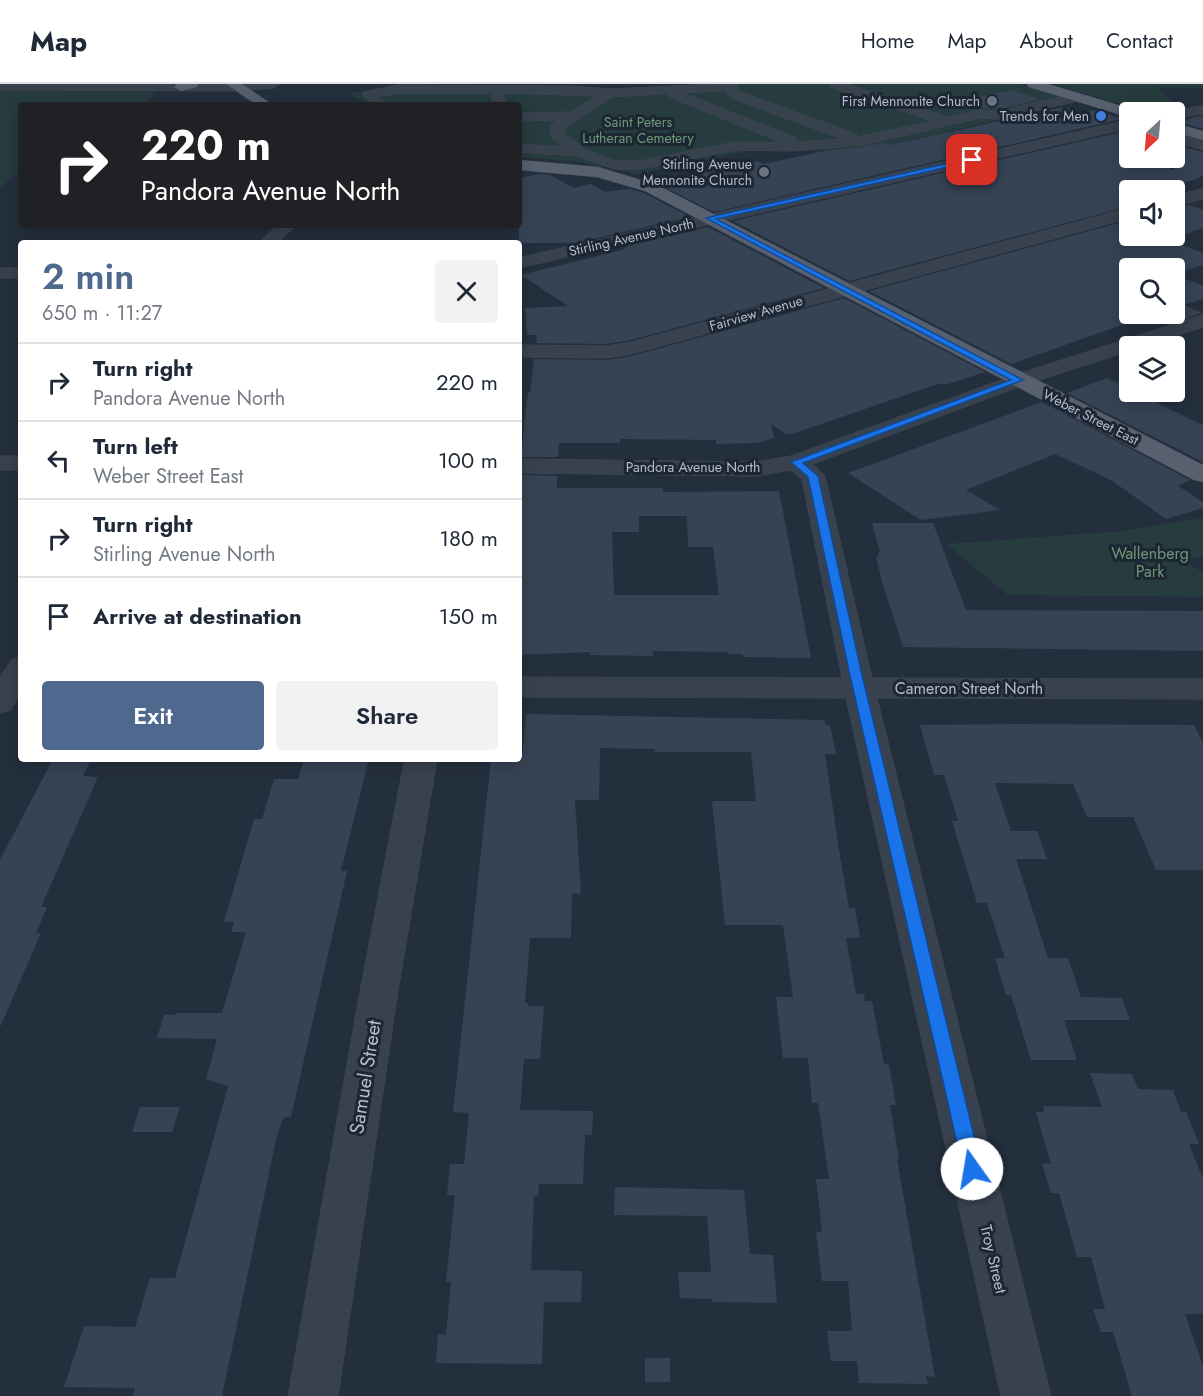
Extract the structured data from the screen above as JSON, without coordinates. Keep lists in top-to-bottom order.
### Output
{
  "streets": {
    "main road": ["Weber Street East"],
    "street": [
      "Stirling Avenue North",
      "Fairview Avenue",
      "Pandora Avenue North",
      "Cameron Street North",
      "Samuel Street",
      "Troy Street"
    ]
  },
  "crossings": [
    ["Stirling Avenue North", "Weber Street East"],
    ["Fairview Avenue", "Weber Street East"],
    ["Weber Street East", "Pandora Avenue North"],
    ["Pandora Avenue North", "Troy Street"],
    ["Cameron Street North", "Troy Street"]
  ],
  "parks": ["Saint Peters Lutheran Cemetery", "Wallenberg Park"],
  "places": ["First Mennonite Church", "Trends for Men", "Stirling Avenue Mennonite Church"],
  "north": "bottom left",
  "page": {
    "header": "Map",
    "nav": [
      "Home",
      "Map",
      "About",
      "Contact"
    ],
    "turn": ["220 m", "Pandora Avenue North"],
    "heading": ["2 min", "650 m · 11:27"],
    "list": [
      {
        "name": "Turn right",
        "note": "Pandora Avenue North",
        "value": "220 m"
      },
      {
        "name": "Turn left",
        "note": "Weber Street East",
        "value": "100 m"
      },
      {
        "name": "Turn right",
        "note": "Stirling Avenue North",
        "value": "180 m"
      },
      {
        "name": "Arrive at destination",
        "value": "150 m"
      }
    ],
    "buttons": ["Exit", "Share"]
  }
}
